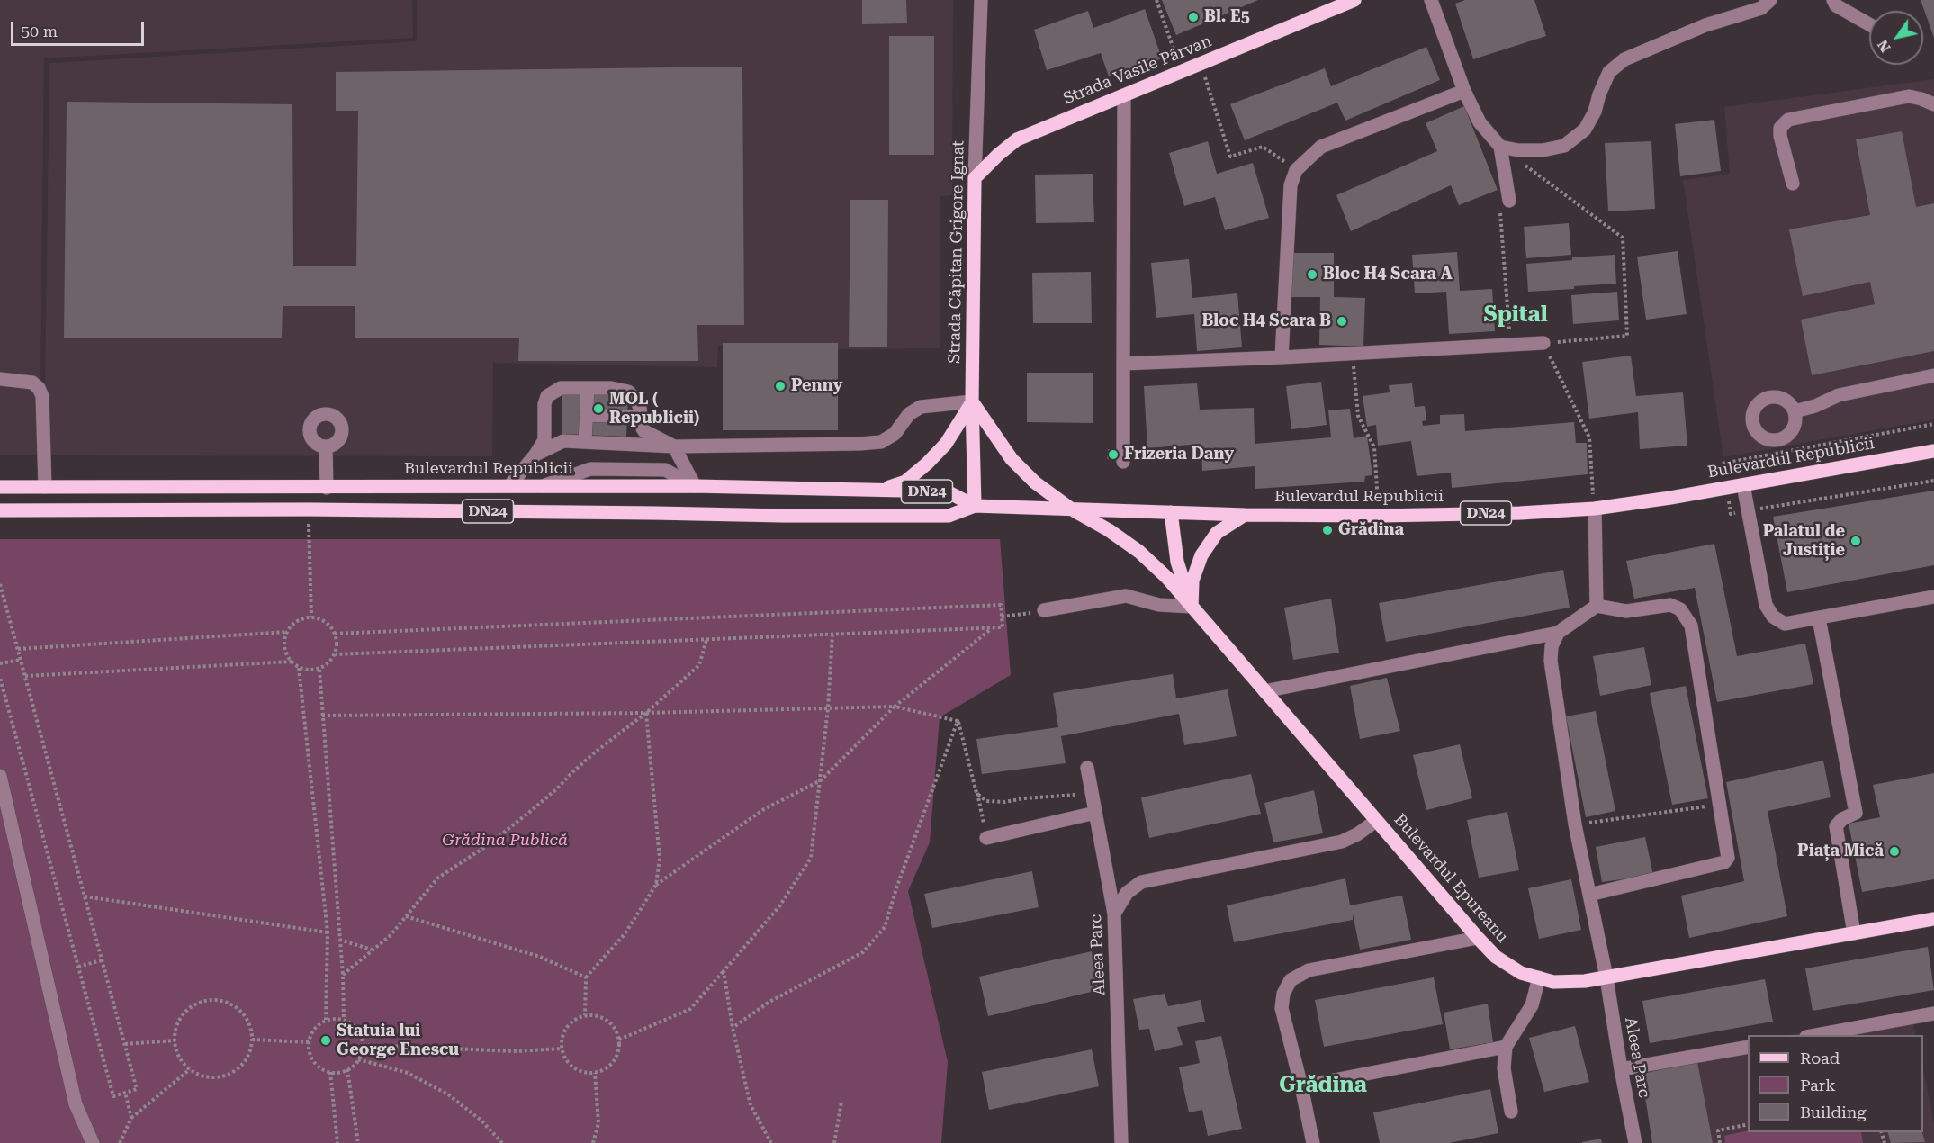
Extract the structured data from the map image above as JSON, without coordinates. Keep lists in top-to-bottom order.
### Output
{
  "streets": {
    "main road": [
      "Strada Vasile Pârvan",
      "Strada Căpitan Grigore Ignat",
      "Bulevardul Republicii",
      "DN24",
      "Bulevardul Epureanu"
    ],
    "street": ["Aleea Parc"]
  },
  "crossings": [
    ["Strada Vasile Pârvan", "Strada Căpitan Grigore Ignat"],
    ["Strada Căpitan Grigore Ignat", "Bulevardul Republicii"],
    ["Bulevardul Republicii", "Bulevardul Epureanu"],
    ["Bulevardul Epureanu", "Aleea Parc"]
  ],
  "districts": ["Spital", "Grădina"],
  "parks": ["Grădina Publică"],
  "places": [
    "Bl. E5",
    "Bloc H4 Scara A",
    "Bloc H4 Scara B",
    "Penny",
    "MOL ( Republicii)",
    "Frizeria Dany",
    "Grădina",
    "Palatul de Justiție",
    "Piața Mică",
    "Statuia lui George Enescu"
  ],
  "legend": ["Road", "Park", "Building"],
  "scale_bar": "50 m",
  "north": "bottom left"
}
